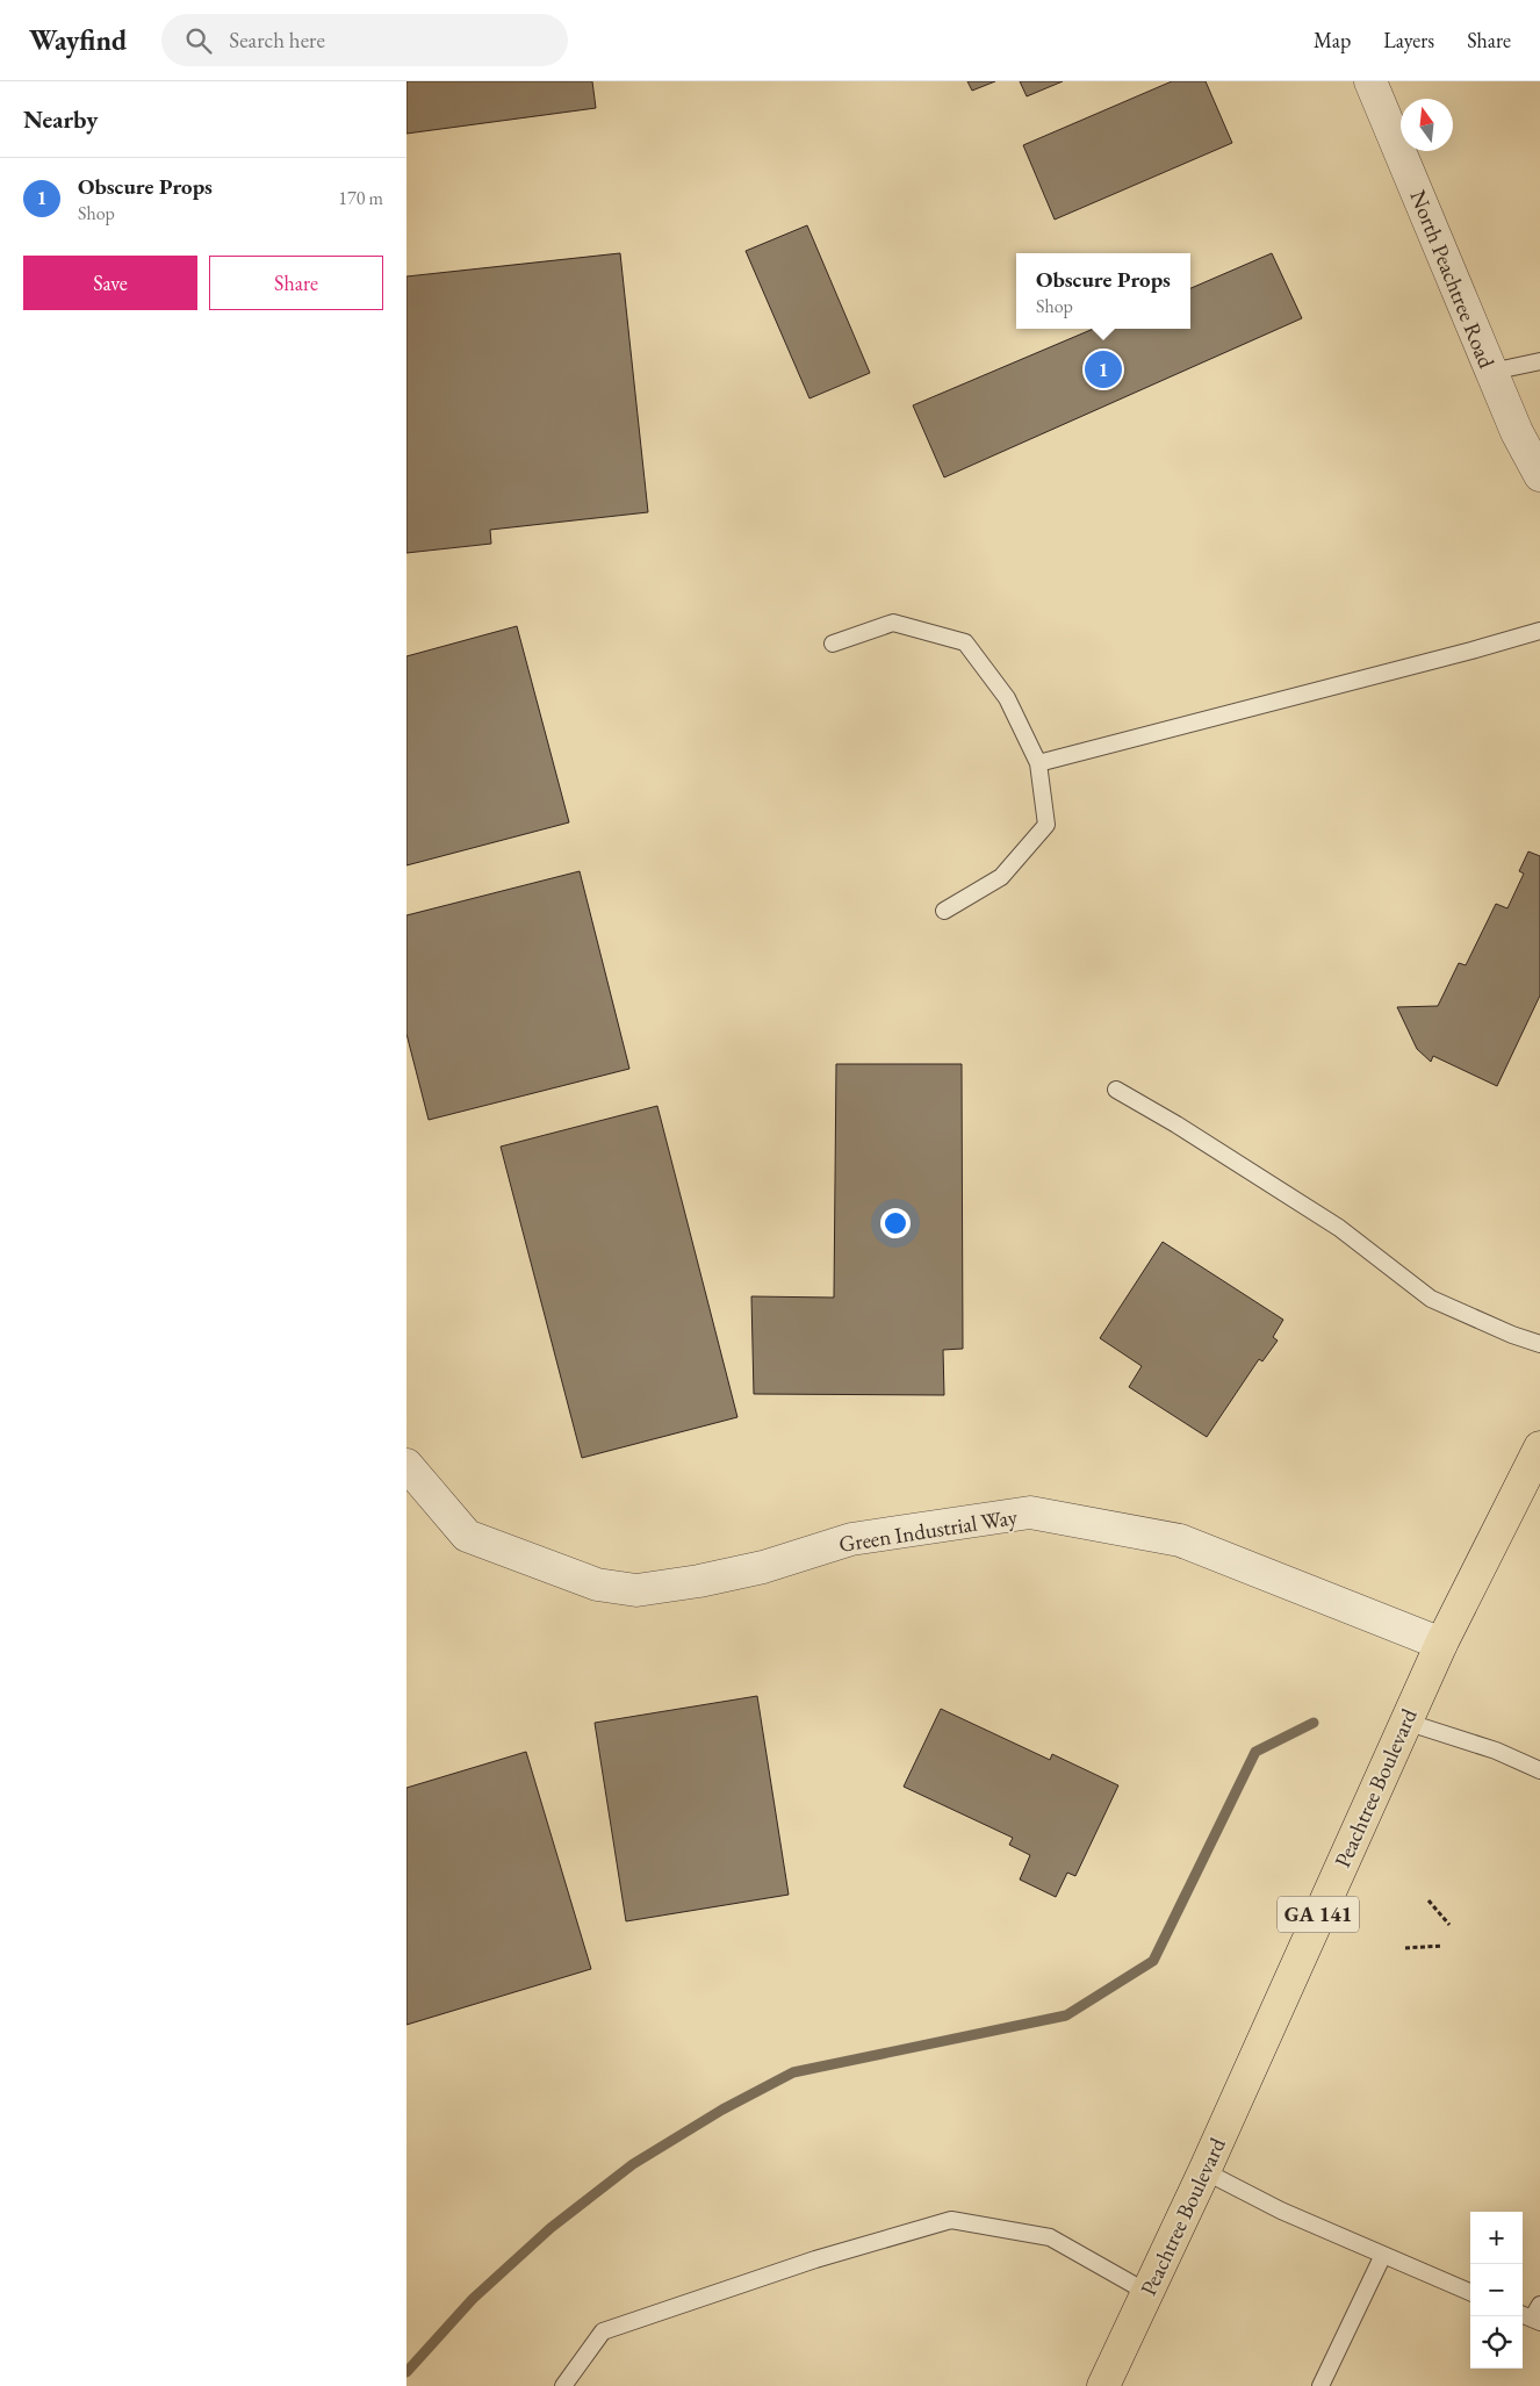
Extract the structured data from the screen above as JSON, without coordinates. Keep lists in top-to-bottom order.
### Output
{
  "streets": {
    "highway": ["Peachtree Boulevard", "GA 141"],
    "street": ["North Peachtree Road", "Green Industrial Way"]
  },
  "crossings": [
    ["Green Industrial Way", "Peachtree Boulevard"]
  ],
  "north": "top",
  "page": {
    "header": "Wayfind",
    "search": "Search here",
    "nav": ["Map", "Layers", "Share"],
    "heading": "Nearby",
    "list": [
      {
        "mark": "1",
        "name": "Obscure Props",
        "note": "Shop",
        "value": "170 m"
      }
    ],
    "buttons": ["Save", "Share"],
    "popup": ["Obscure Props", "Shop"],
    "pins": "1",
    "map_buttons": ["+", "−"]
  }
}
